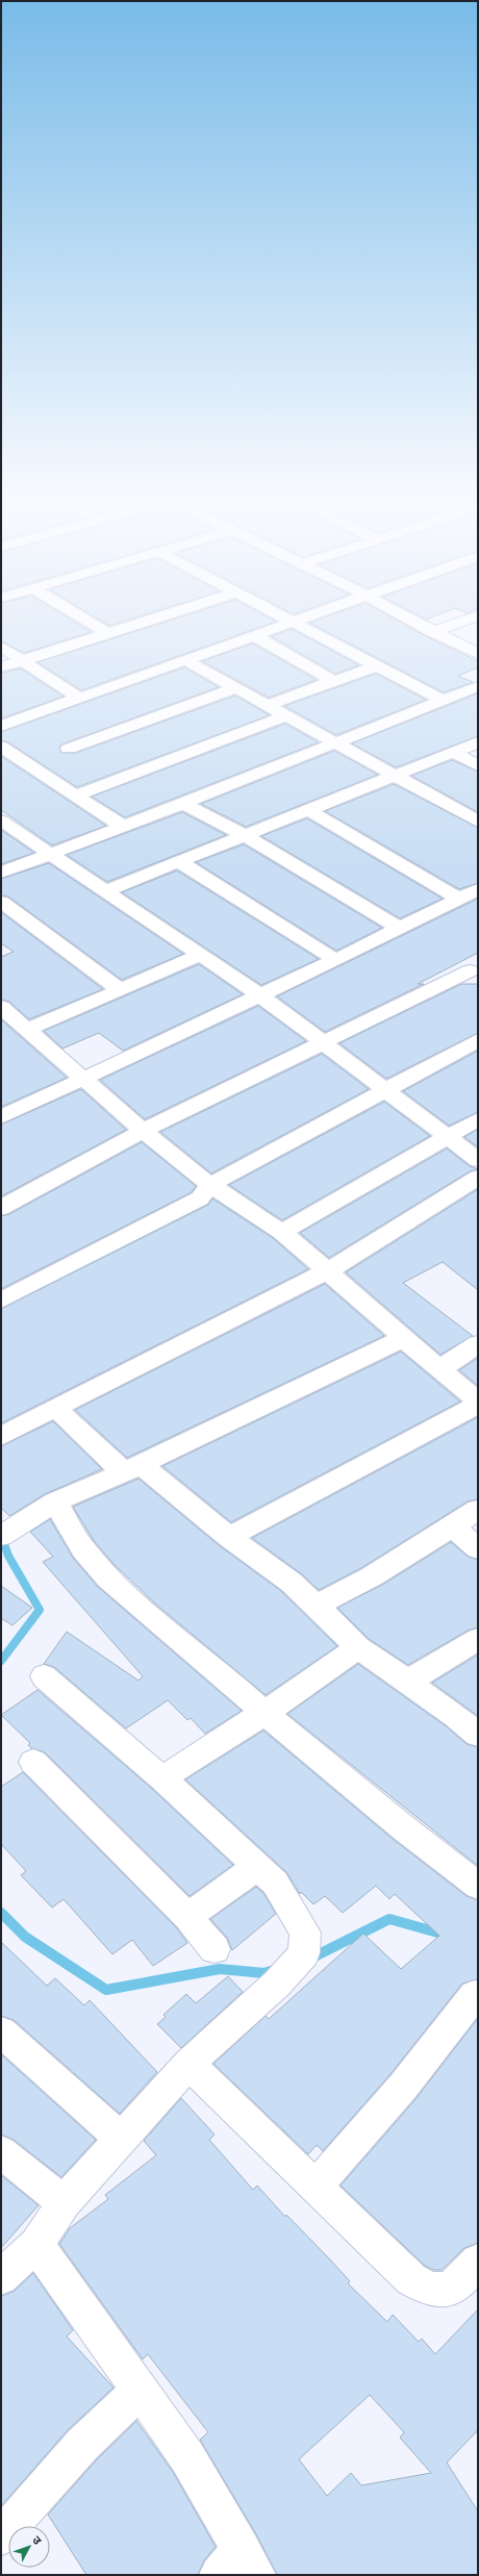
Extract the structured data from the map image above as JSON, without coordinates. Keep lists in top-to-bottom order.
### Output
{
  "north": "top right"
}
